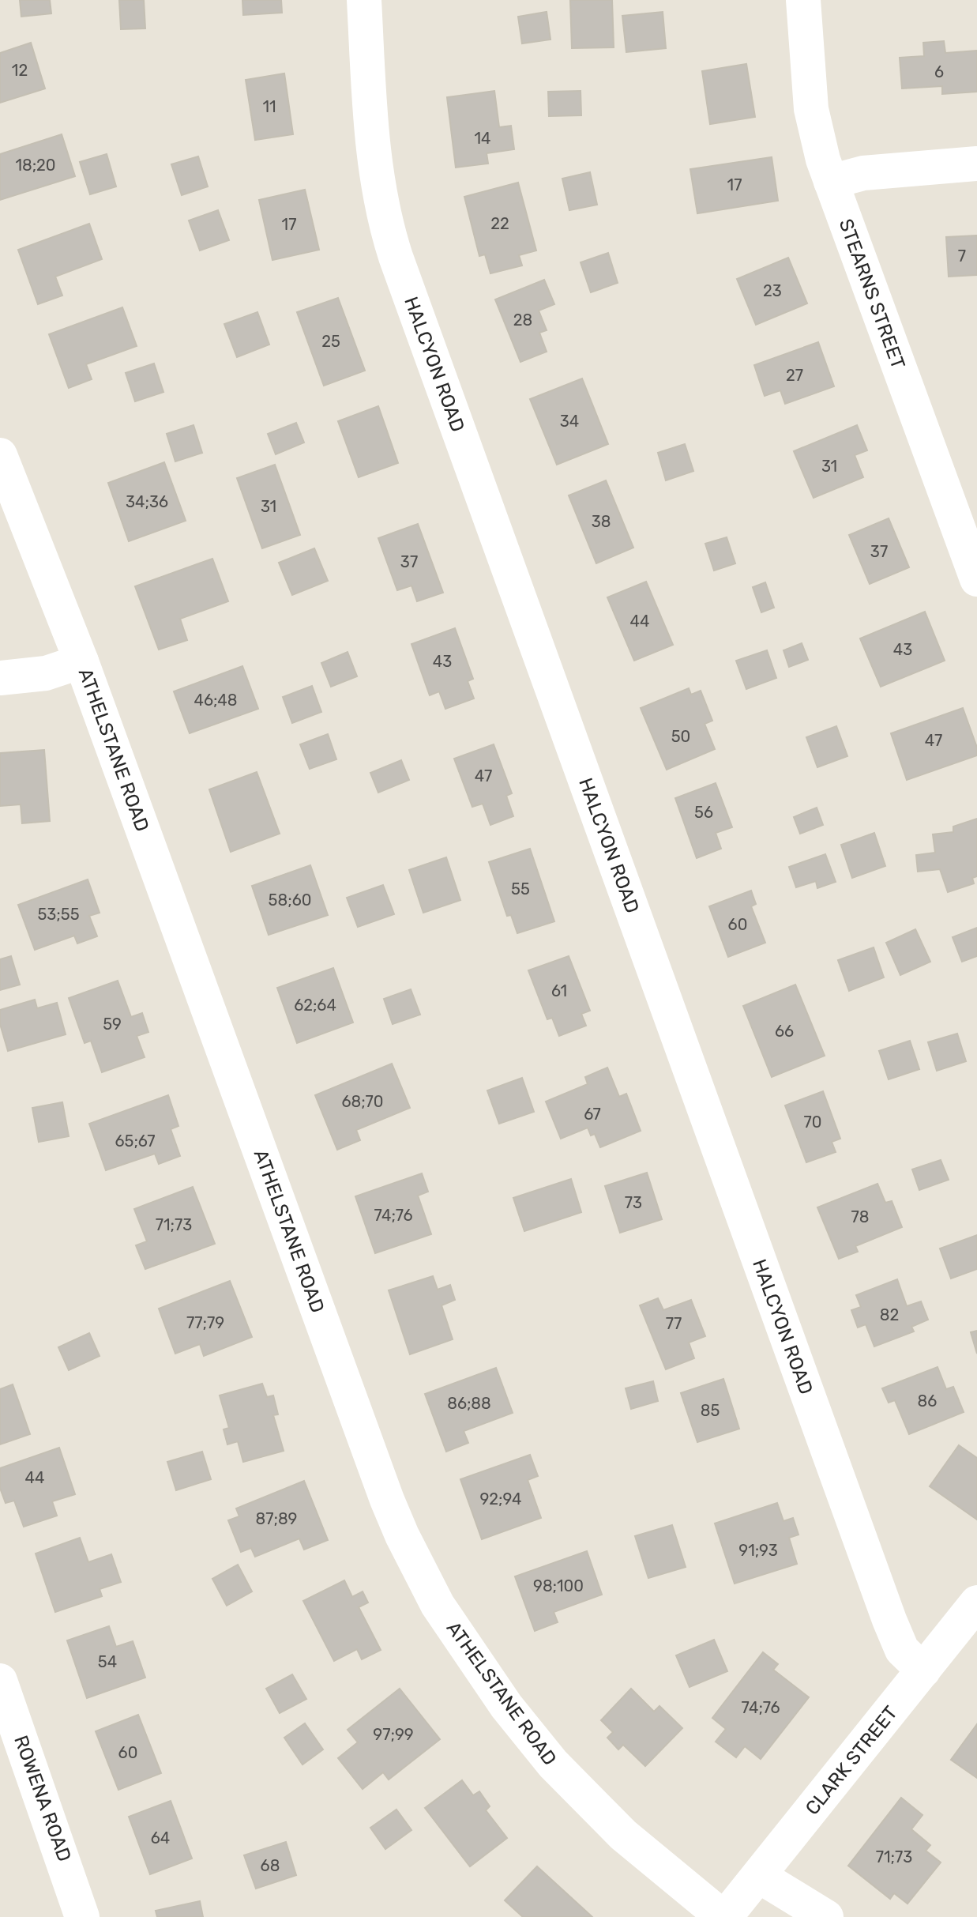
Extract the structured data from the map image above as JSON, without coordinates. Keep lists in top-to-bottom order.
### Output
{
  "streets": {
    "street": [
      "STEARNS STREET",
      "HALCYON ROAD",
      "ATHELSTANE ROAD",
      "CLARK STREET",
      "ROWENA ROAD"
    ]
  },
  "crossings": [
    ["HALCYON ROAD", "CLARK STREET"],
    ["ATHELSTANE ROAD", "CLARK STREET"]
  ],
  "house_numbers": [
    "12",
    "6",
    "11",
    "14",
    "18;20",
    "17",
    "22",
    "17",
    "7",
    "23",
    "28",
    "25",
    "27",
    "34",
    "31",
    "34;36",
    "31",
    "38",
    "37",
    "37",
    "44",
    "43",
    "43",
    "46;48",
    "50",
    "47",
    "47",
    "56",
    "55",
    "58;60",
    "53;55",
    "60",
    "61",
    "62;64",
    "59",
    "66",
    "68;70",
    "67",
    "70",
    "65;67",
    "73",
    "74;76",
    "78",
    "71;73",
    "82",
    "77;79",
    "77",
    "86",
    "86;88",
    "85",
    "44",
    "92;94",
    "87;89",
    "91;93",
    "98;100",
    "54",
    "74;76",
    "97;99",
    "60",
    "64",
    "71;73",
    "68"
  ]
}
